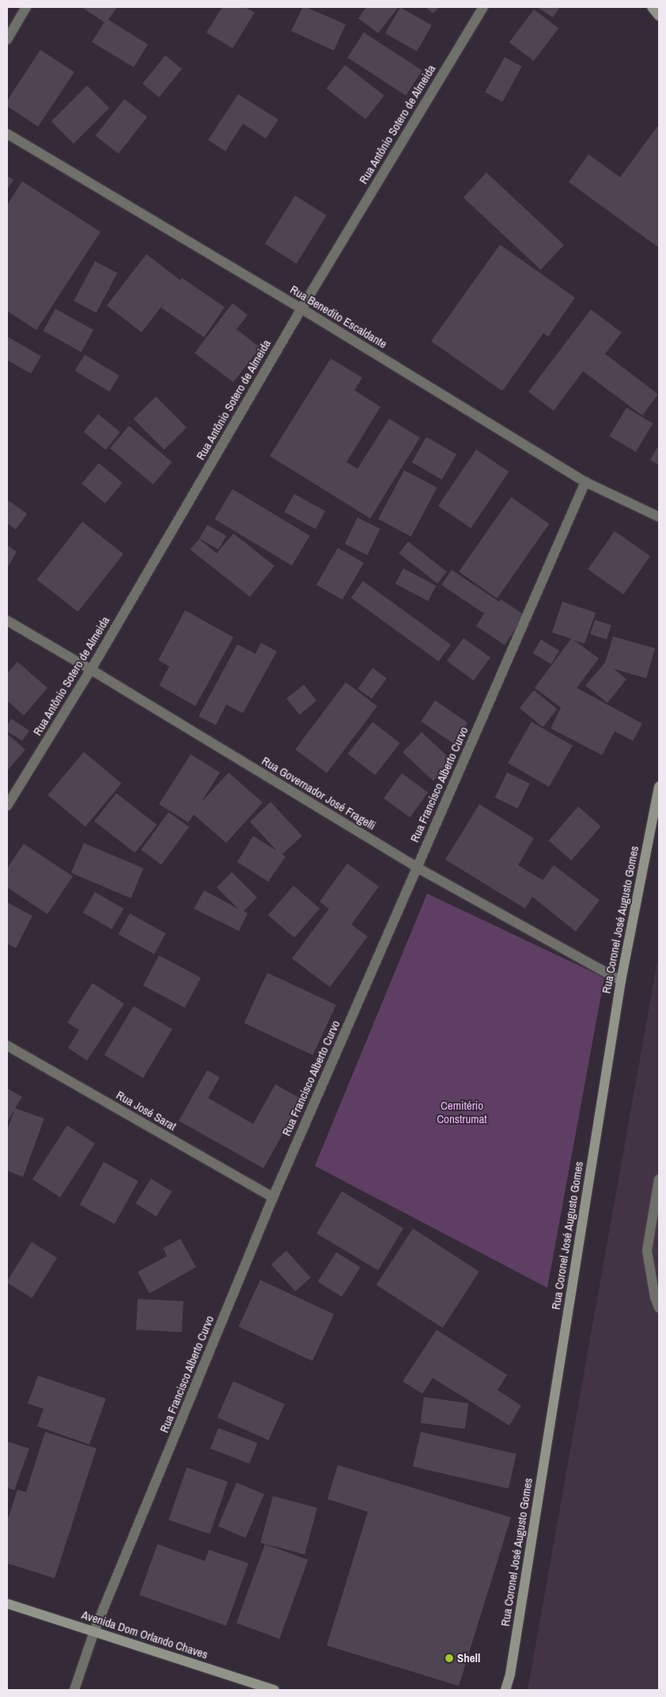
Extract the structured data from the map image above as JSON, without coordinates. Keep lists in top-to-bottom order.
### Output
{
  "streets": {
    "street": [
      "Rua Antônio Sotero de Almeida",
      "Rua Benedito Escaldante",
      "Rua Francisco Alberto Curvo",
      "Rua Governador José Fragelli",
      "Rua Coronel José Augusto Gomes",
      "Rua José Sarat",
      "Avenida Dom Orlando Chaves"
    ]
  },
  "crossings": [
    ["Rua Antônio Sotero de Almeida", "Rua Benedito Escaldante"],
    ["Rua Antônio Sotero de Almeida", "Rua Governador José Fragelli"],
    ["Rua Benedito Escaldante", "Rua Francisco Alberto Curvo"],
    ["Rua Francisco Alberto Curvo", "Rua Governador José Fragelli"],
    ["Rua Francisco Alberto Curvo", "Rua José Sarat"],
    ["Rua Francisco Alberto Curvo", "Avenida Dom Orlando Chaves"],
    ["Rua Governador José Fragelli", "Rua Coronel José Augusto Gomes"]
  ],
  "parks": ["Cemitério Construmat"],
  "places": ["Shell"]
}
